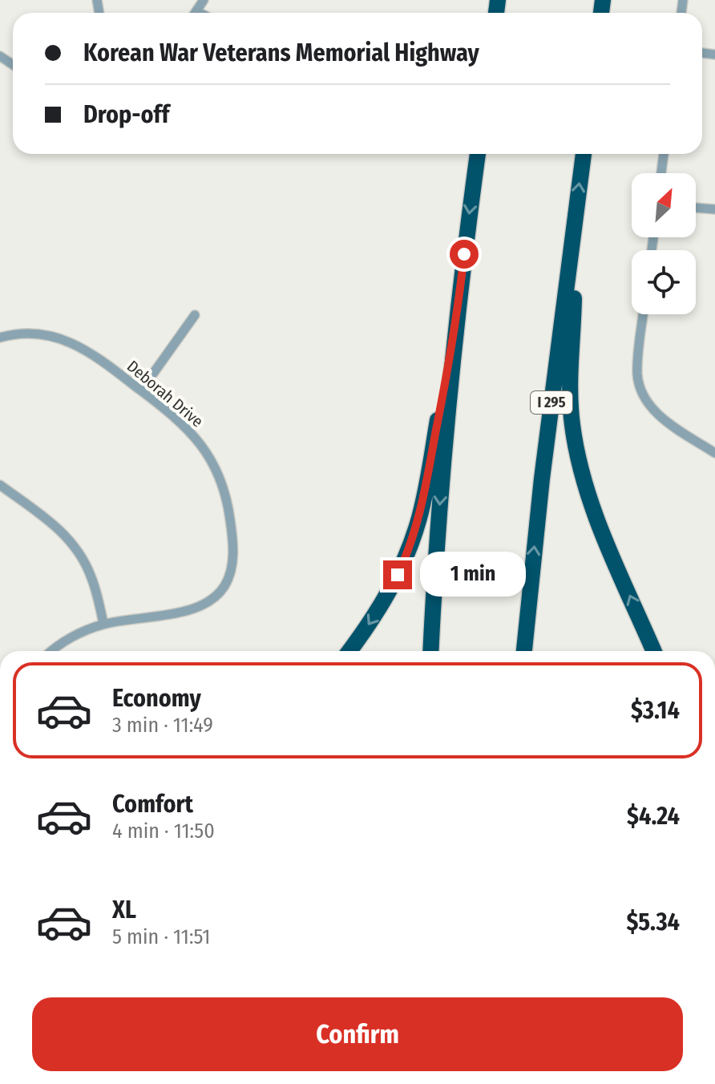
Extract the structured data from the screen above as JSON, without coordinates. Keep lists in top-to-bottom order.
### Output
{
  "streets": {
    "highway": ["I 295"],
    "street": ["Deborah Drive"]
  },
  "north": "top right",
  "page": {
    "banner": ["Korean War Veterans Memorial Highway", "Drop-off"],
    "bubble": "1 min",
    "list": [
      {
        "name": "Economy",
        "note": "3 min · 11:49",
        "value": "$3.14"
      },
      {
        "name": "Comfort",
        "note": "4 min · 11:50",
        "value": "$4.24"
      },
      {
        "name": "XL",
        "note": "5 min · 11:51",
        "value": "$5.34"
      }
    ],
    "buttons": "Confirm"
  }
}
